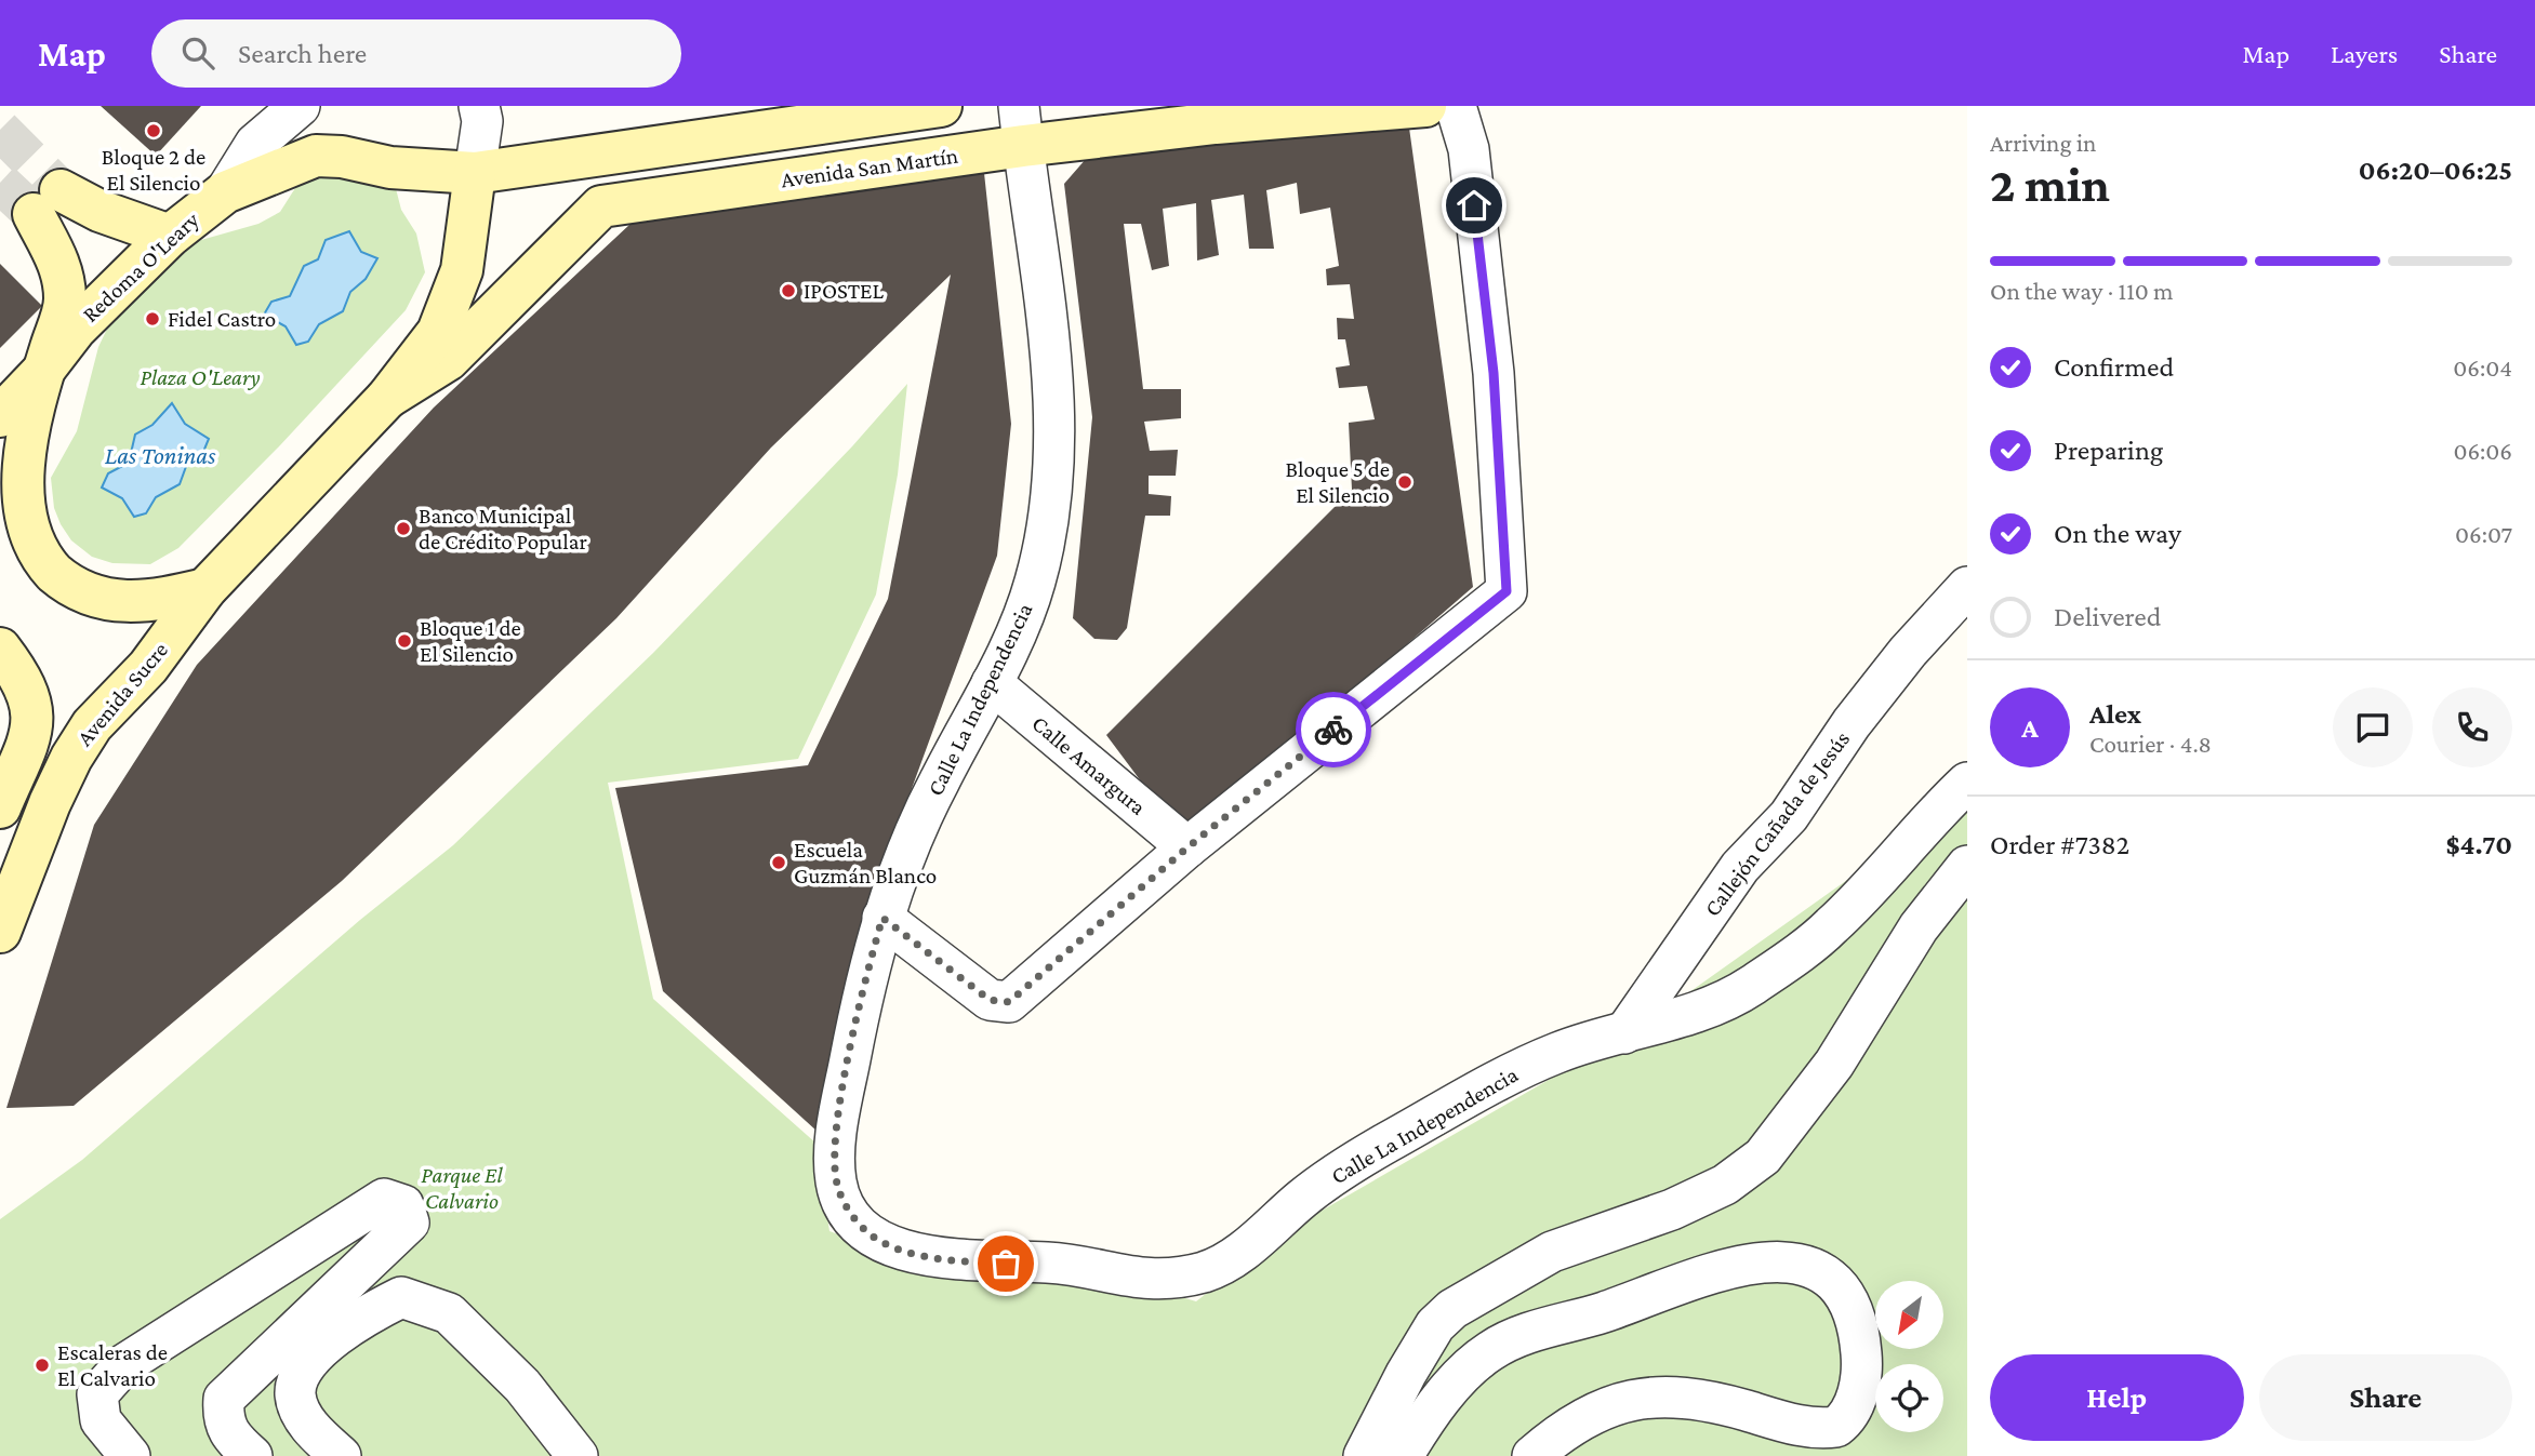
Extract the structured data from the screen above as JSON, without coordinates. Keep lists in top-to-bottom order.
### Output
{
  "streets": {
    "main road": ["Avenida San Martín", "Redoma O'Leary", "Avenida Sucre"],
    "street": ["Calle La Independencia", "Calle Amargura", "Callejón Cañada de Jesús"]
  },
  "crossings": [
    ["Avenida San Martín", "Calle La Independencia"],
    ["Calle La Independencia", "Calle Amargura"],
    ["Calle La Independencia", "Callejón Cañada de Jesús"]
  ],
  "water": ["Las Toninas"],
  "parks": ["Plaza O'Leary", "Parque El Calvario"],
  "places": [
    "Bloque 2 de El Silencio",
    "IPOSTEL",
    "Fidel Castro",
    "Bloque 5 de El Silencio",
    "Banco Municipal de Crédito Popular",
    "Bloque 1 de El Silencio",
    "Escuela Guzmán Blanco",
    "Escaleras de El Calvario"
  ],
  "north": "bottom left",
  "page": {
    "header": "Map",
    "search": "Search here",
    "nav": ["Map", "Layers", "Share"],
    "heading": ["2 min", "Arriving in", "06:20–06:25"],
    "panel": [
      "Alex",
      "Courier · 4.8",
      "Order #7382",
      "$4.70"
    ],
    "bar": "On the way · 110 m",
    "list": [
      ["Confirmed", "06:04"],
      ["Preparing", "06:06"],
      ["On the way", "06:07"],
      "Delivered"
    ],
    "round": "A",
    "buttons": ["Help", "Share"]
  }
}
